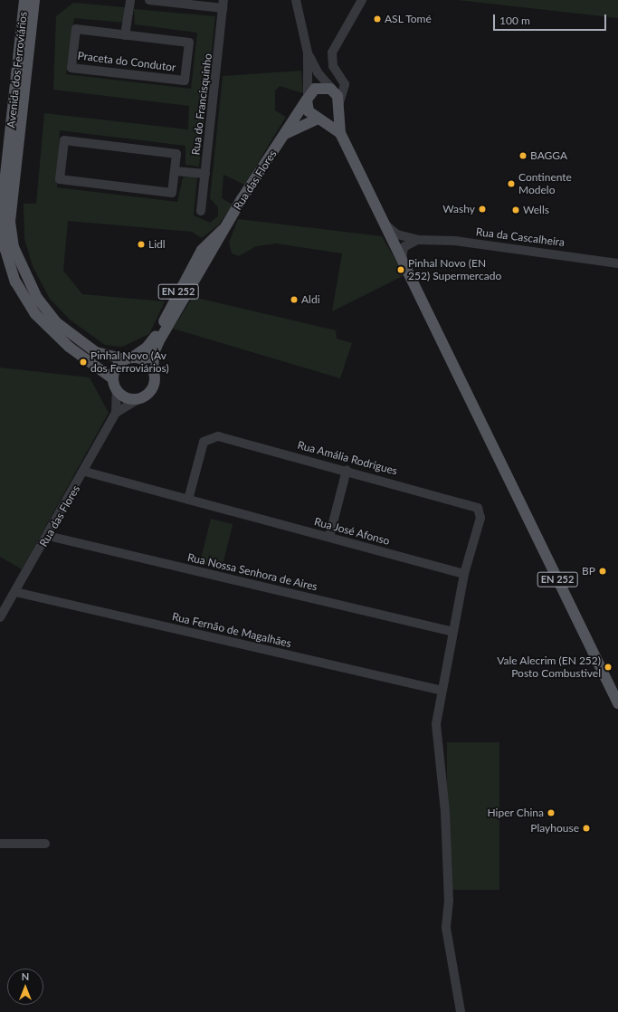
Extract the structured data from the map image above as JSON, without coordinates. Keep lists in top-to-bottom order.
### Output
{
  "streets": {
    "main road": ["Avenida dos Ferroviários", "Rua das Flores", "EN 252"],
    "street": [
      "Praceta do Condutor",
      "Rua do Francisquinho",
      "Rua da Cascalheira",
      "Rua Amália Rodrigues",
      "Rua José Afonso",
      "Rua Nossa Senhora de Aires",
      "Rua Fernão de Magalhães"
    ]
  },
  "crossings": [
    ["Avenida dos Ferroviários", "Rua das Flores"],
    ["Avenida dos Ferroviários", "EN 252"],
    ["Rua das Flores", "EN 252"],
    ["Rua das Flores", "Rua José Afonso"],
    ["Rua das Flores", "Rua Nossa Senhora de Aires"],
    ["Rua das Flores", "Rua Fernão de Magalhães"],
    ["Rua da Cascalheira", "EN 252"],
    ["Rua Amália Rodrigues", "Rua José Afonso"]
  ],
  "places": [
    "ASL Tomé",
    "BAGGA",
    "Continente Modelo",
    "Washy",
    "Wells",
    "Lidl",
    "Pinhal Novo (EN 252) Supermercado",
    "Aldi",
    "Pinhal Novo (Av dos Ferroviários)",
    "BP",
    "Vale Alecrim (EN 252) Posto Combustivel",
    "Hiper China",
    "Playhouse"
  ],
  "scale_bar": "100 m",
  "north": "top"
}
